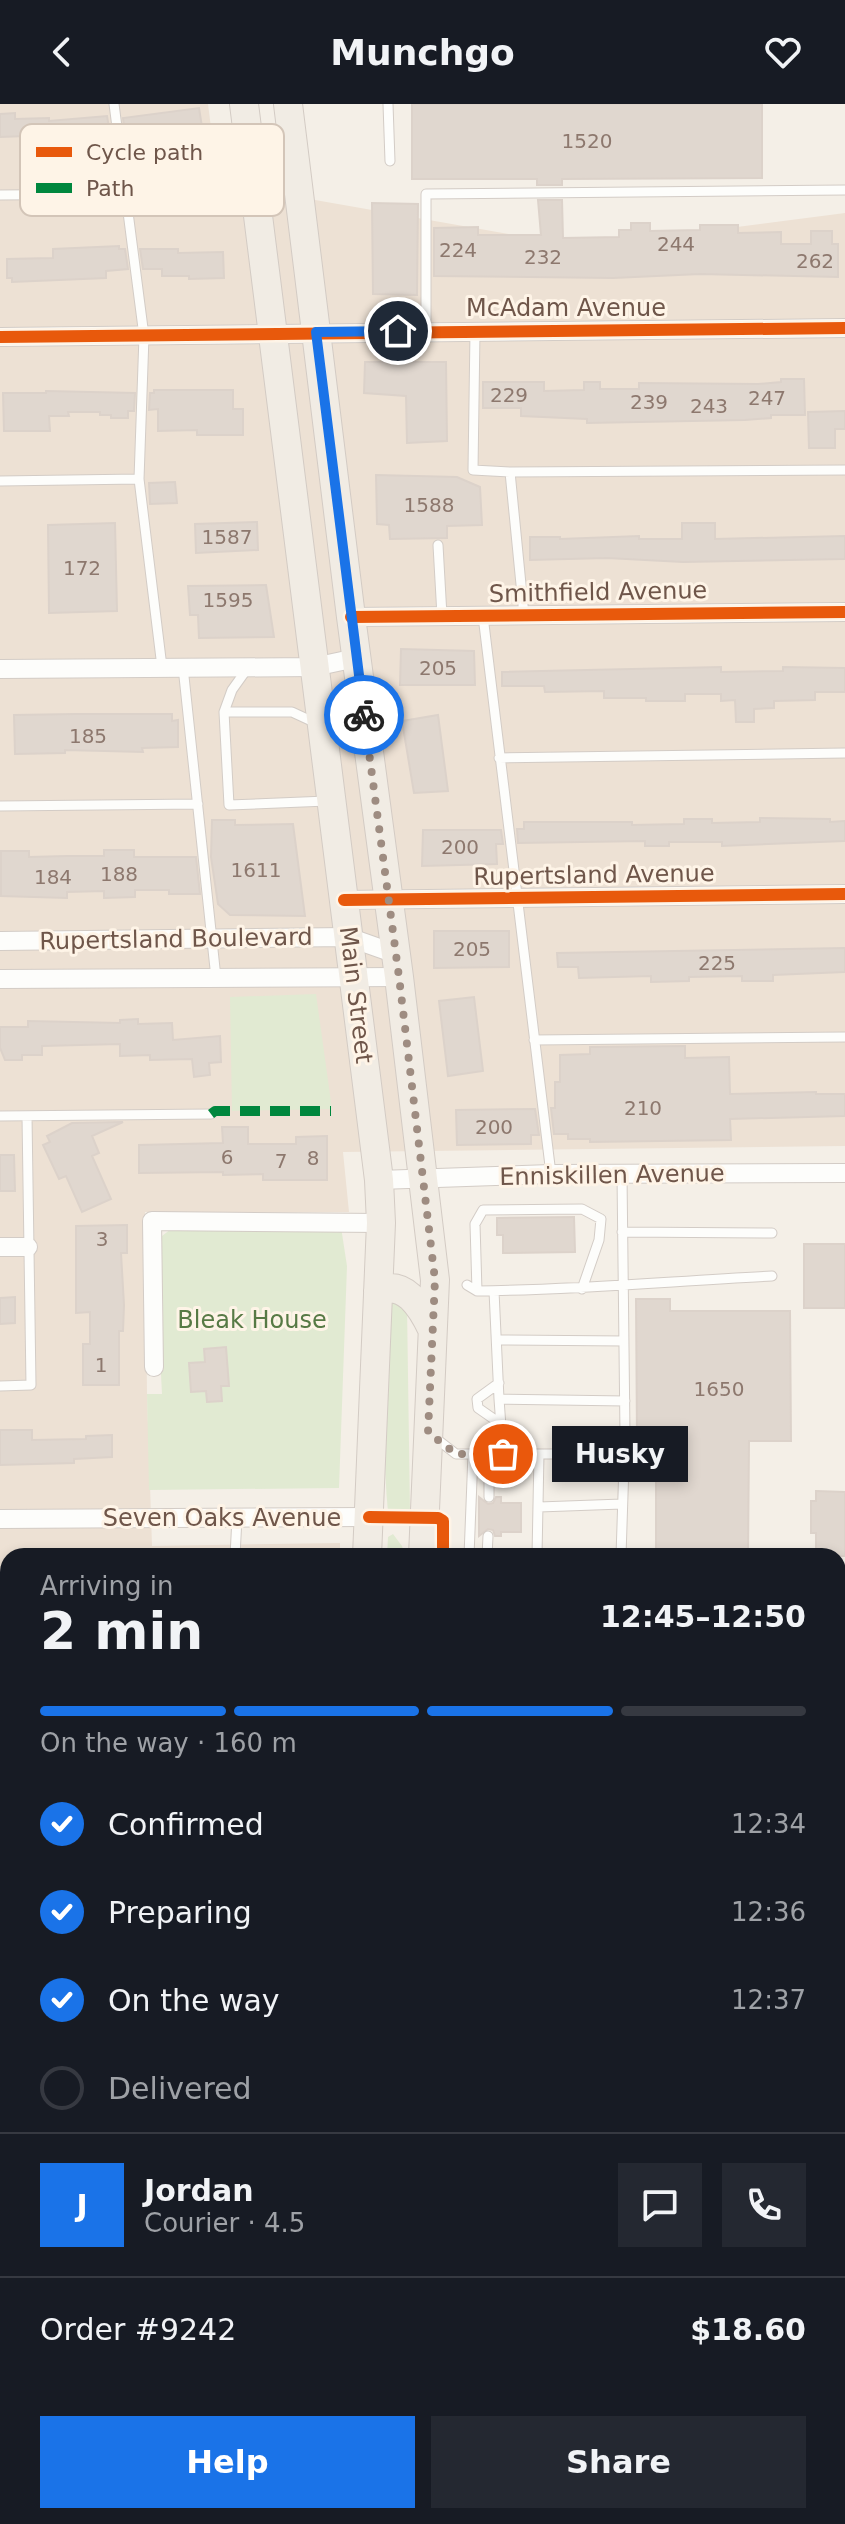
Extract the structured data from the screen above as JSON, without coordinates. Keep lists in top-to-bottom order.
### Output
{
  "streets": {
    "main road": ["Main Street"],
    "street": [
      "McAdam Avenue",
      "Smithfield Avenue",
      "Rupertsland Avenue",
      "Rupertsland Boulevard",
      "Enniskillen Avenue",
      "Seven Oaks Avenue"
    ]
  },
  "crossings": [
    ["McAdam Avenue", "Main Street"],
    ["Smithfield Avenue", "Main Street"],
    ["Rupertsland Avenue", "Main Street"],
    ["Rupertsland Boulevard", "Main Street"],
    ["Main Street", "Enniskillen Avenue"],
    ["Main Street", "Seven Oaks Avenue"]
  ],
  "parks": ["Bleak House"],
  "places": ["Husky"],
  "house_numbers": [
    "1520",
    "244",
    "224",
    "232",
    "262",
    "229",
    "247",
    "239",
    "243",
    "1588",
    "1587",
    "172",
    "1595",
    "205",
    "185",
    "200",
    "1611",
    "188",
    "184",
    "205",
    "225",
    "210",
    "200",
    "6",
    "8",
    "7",
    "3",
    "1",
    "1650"
  ],
  "legend": ["Cycle path", "Path"],
  "page": {
    "header": "Munchgo",
    "bubble": "Husky",
    "heading": ["2 min", "Arriving in", "12:45–12:50"],
    "panel": [
      "Jordan",
      "Courier · 4.5",
      "Order #9242",
      "$18.60"
    ],
    "bar": "On the way · 160 m",
    "list": [
      ["Confirmed", "12:34"],
      ["Preparing", "12:36"],
      ["On the way", "12:37"],
      "Delivered"
    ],
    "round": "J",
    "buttons": ["Help", "Share"]
  }
}
